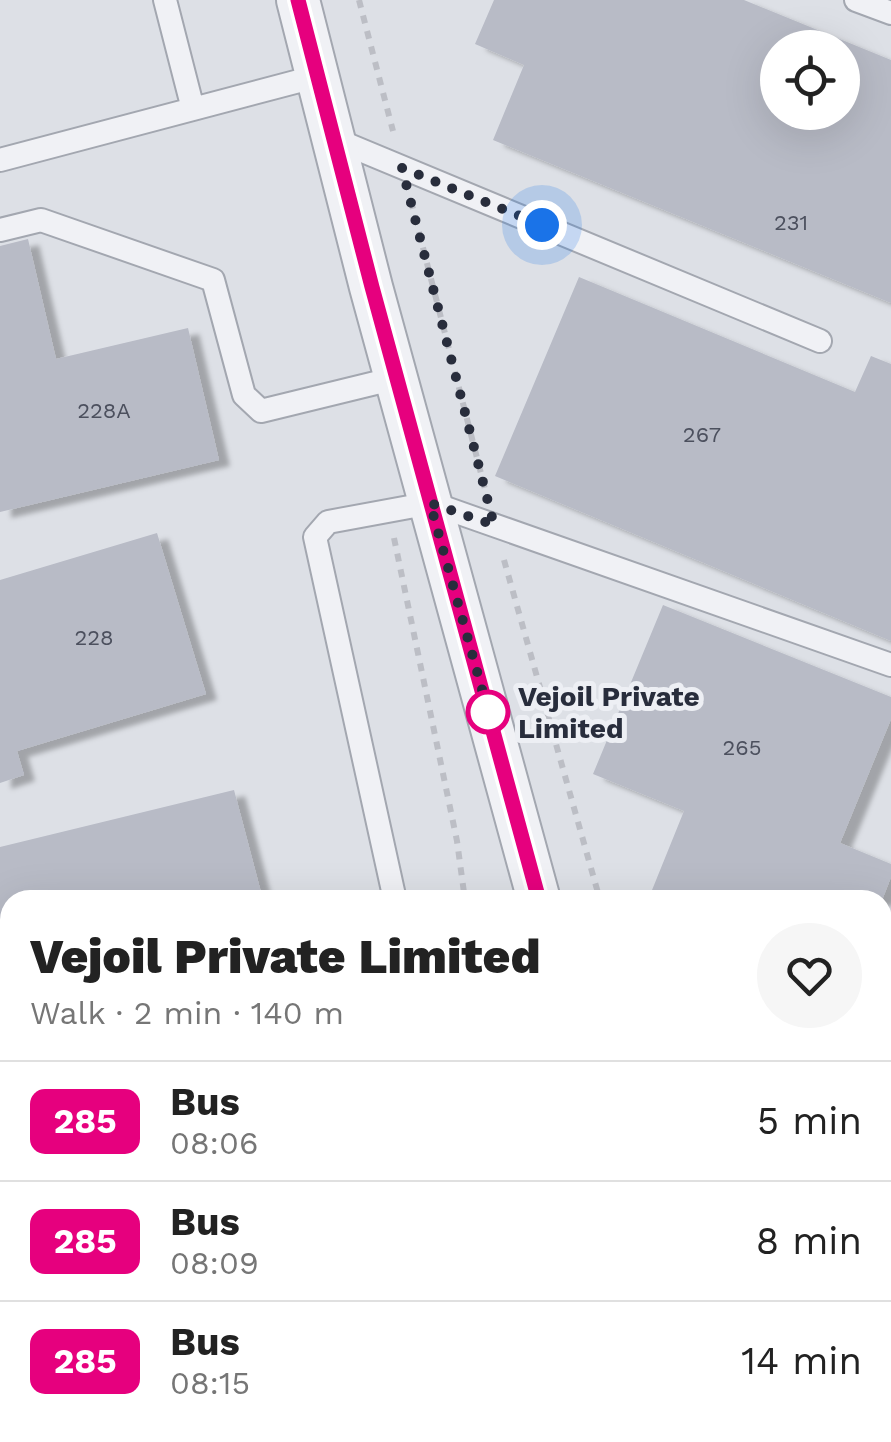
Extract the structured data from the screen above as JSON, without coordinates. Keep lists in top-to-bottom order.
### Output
{
  "places": ["Vejoil Private Limited"],
  "lines": ["bus line 285"],
  "house_numbers": [
    "231",
    "228A",
    "267",
    "228",
    "265"
  ],
  "page": {
    "heading": ["Vejoil Private Limited", "Walk · 2 min · 140 m"],
    "list": [
      {
        "mark": "285",
        "name": "Bus",
        "note": "08:06",
        "value": "5 min"
      },
      {
        "mark": "285",
        "name": "Bus",
        "note": "08:09",
        "value": "8 min"
      },
      {
        "mark": "285",
        "name": "Bus",
        "note": "08:15",
        "value": "14 min"
      }
    ]
  }
}
